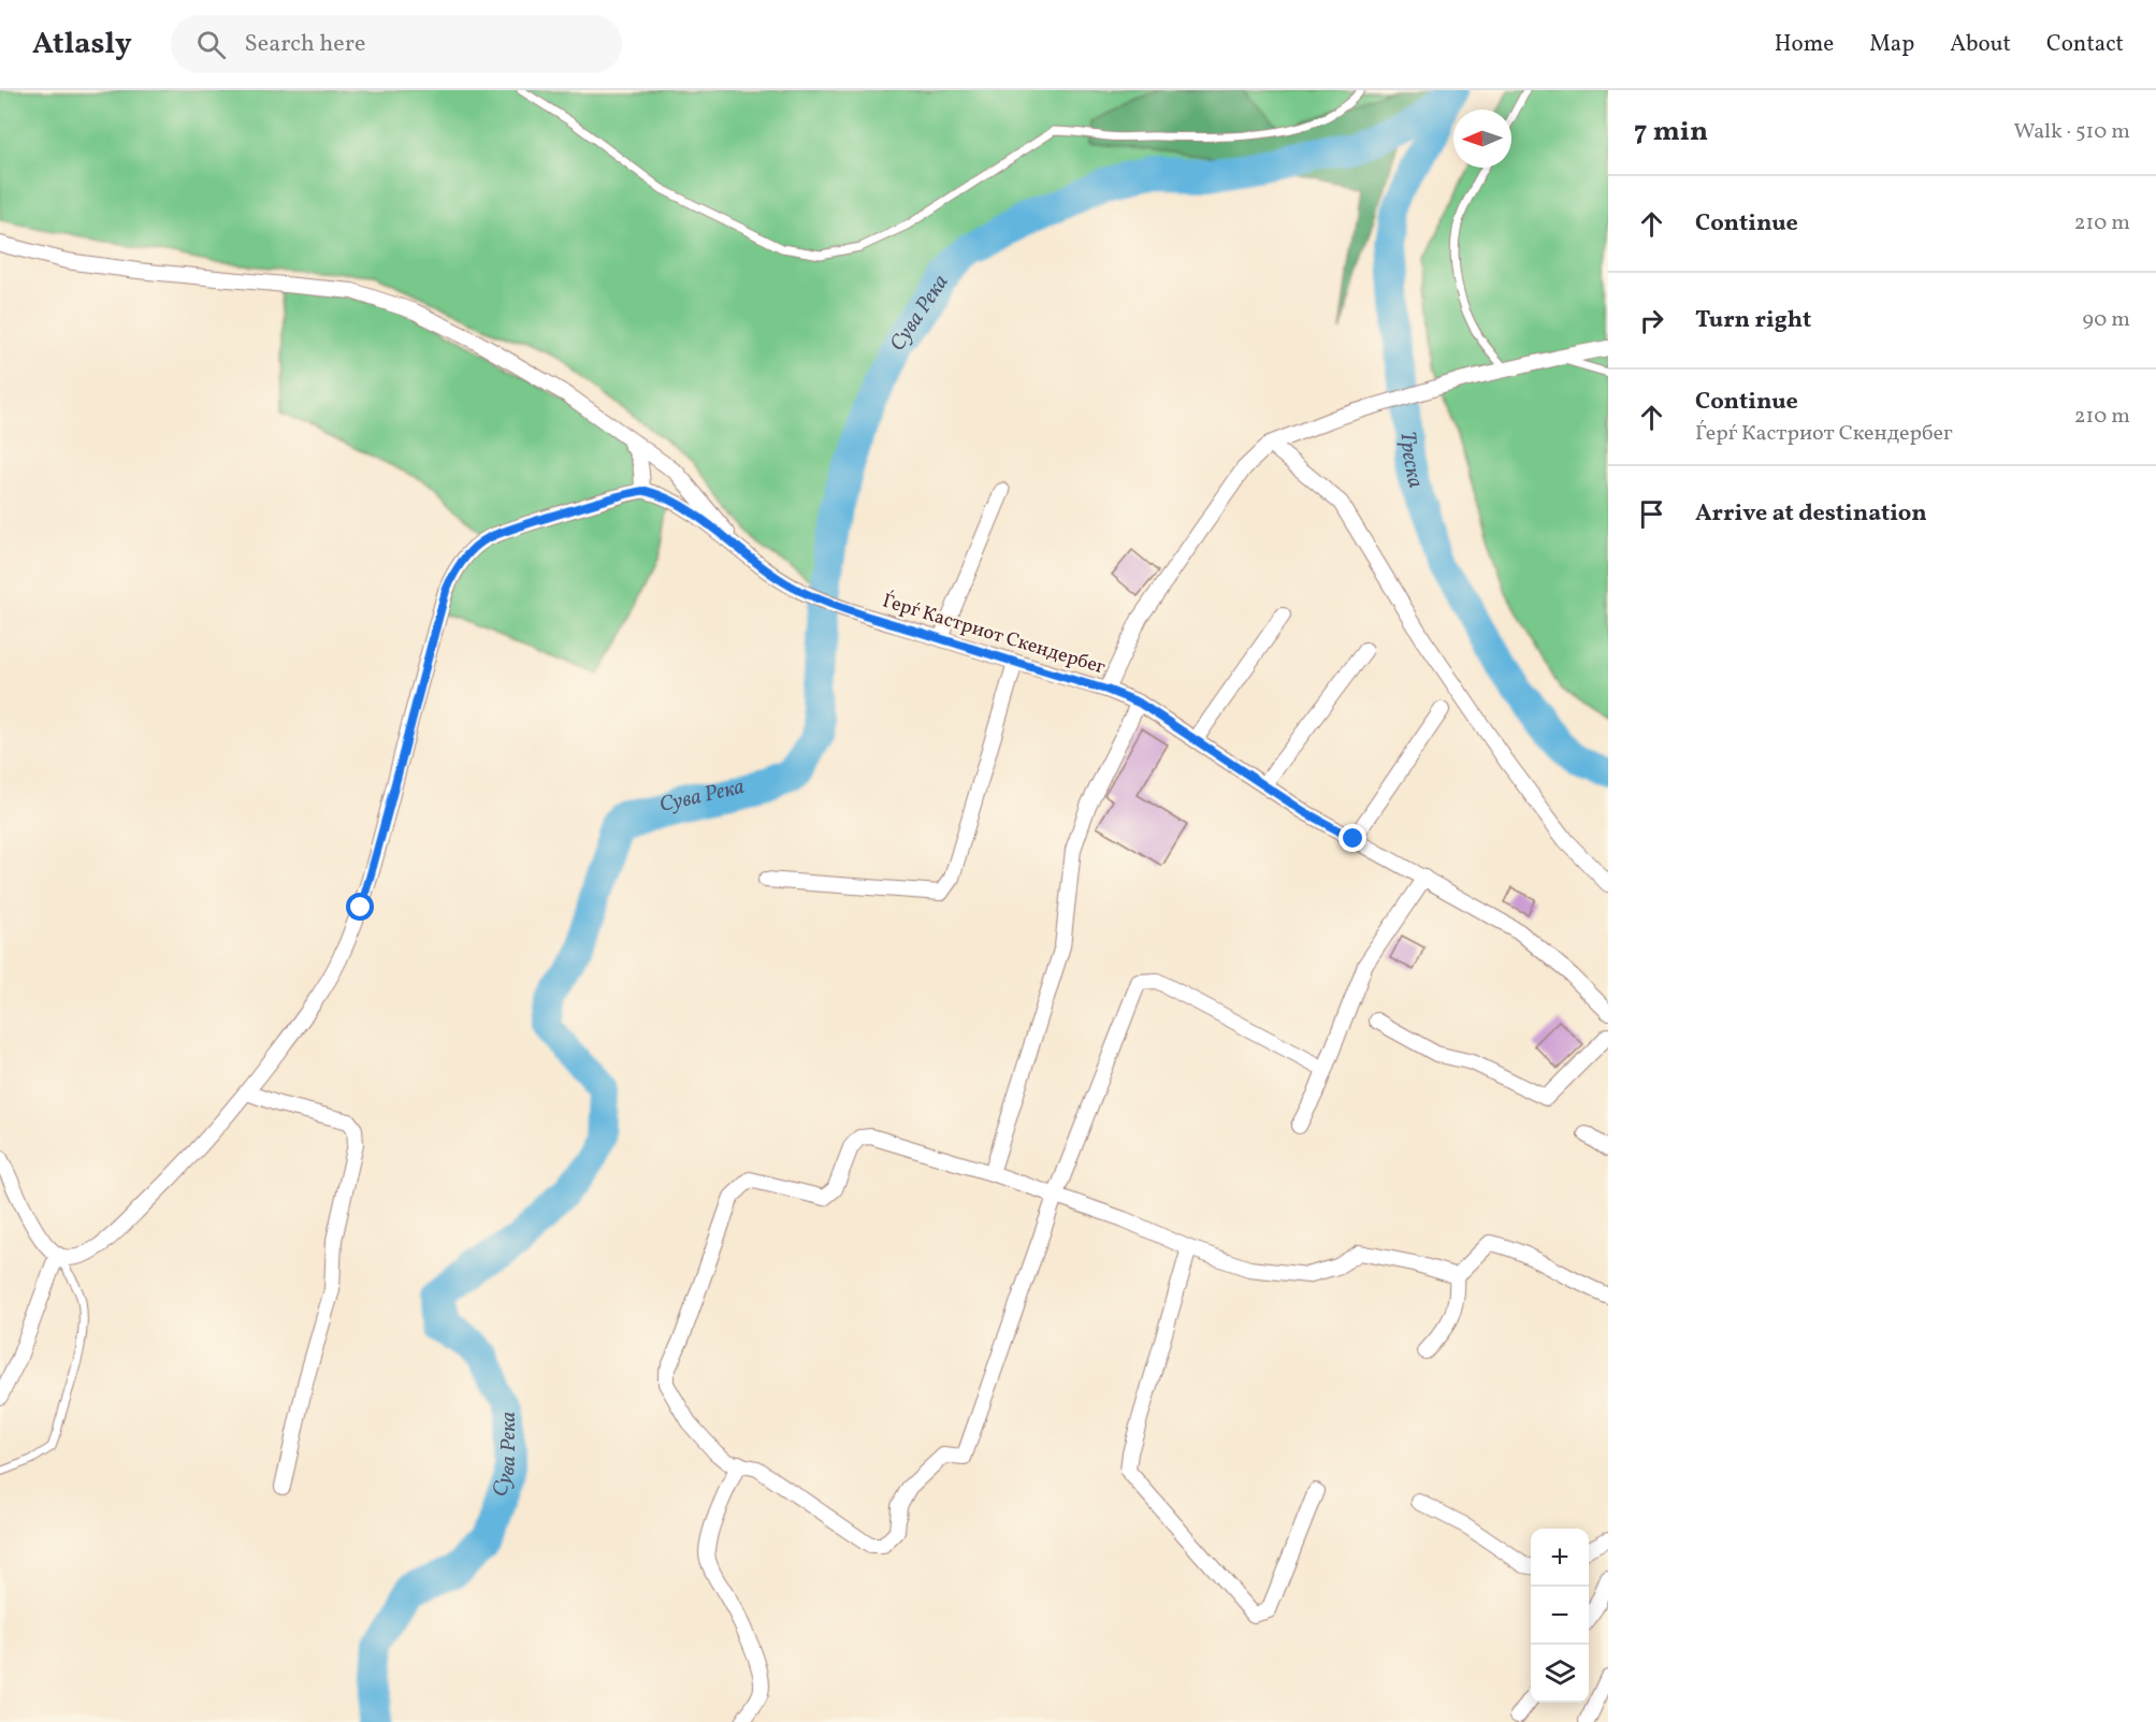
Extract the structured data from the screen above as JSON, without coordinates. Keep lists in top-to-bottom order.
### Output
{
  "streets": {
    "street": ["Ѓерѓ Кастриот Скендербег"]
  },
  "water": ["Сува Река", "Треска"],
  "north": "left",
  "page": {
    "header": "Atlasly",
    "search": "Search here",
    "nav": [
      "Home",
      "Map",
      "About",
      "Contact"
    ],
    "heading": ["7 min", "Walk · 510 m"],
    "list": [
      ["Continue", "210 m"],
      ["Turn right", "90 m"],
      ["Continue", "Ѓерѓ Кастриот Скендербег", "210 m"],
      "Arrive at destination"
    ],
    "map_buttons": ["+", "−"]
  }
}
